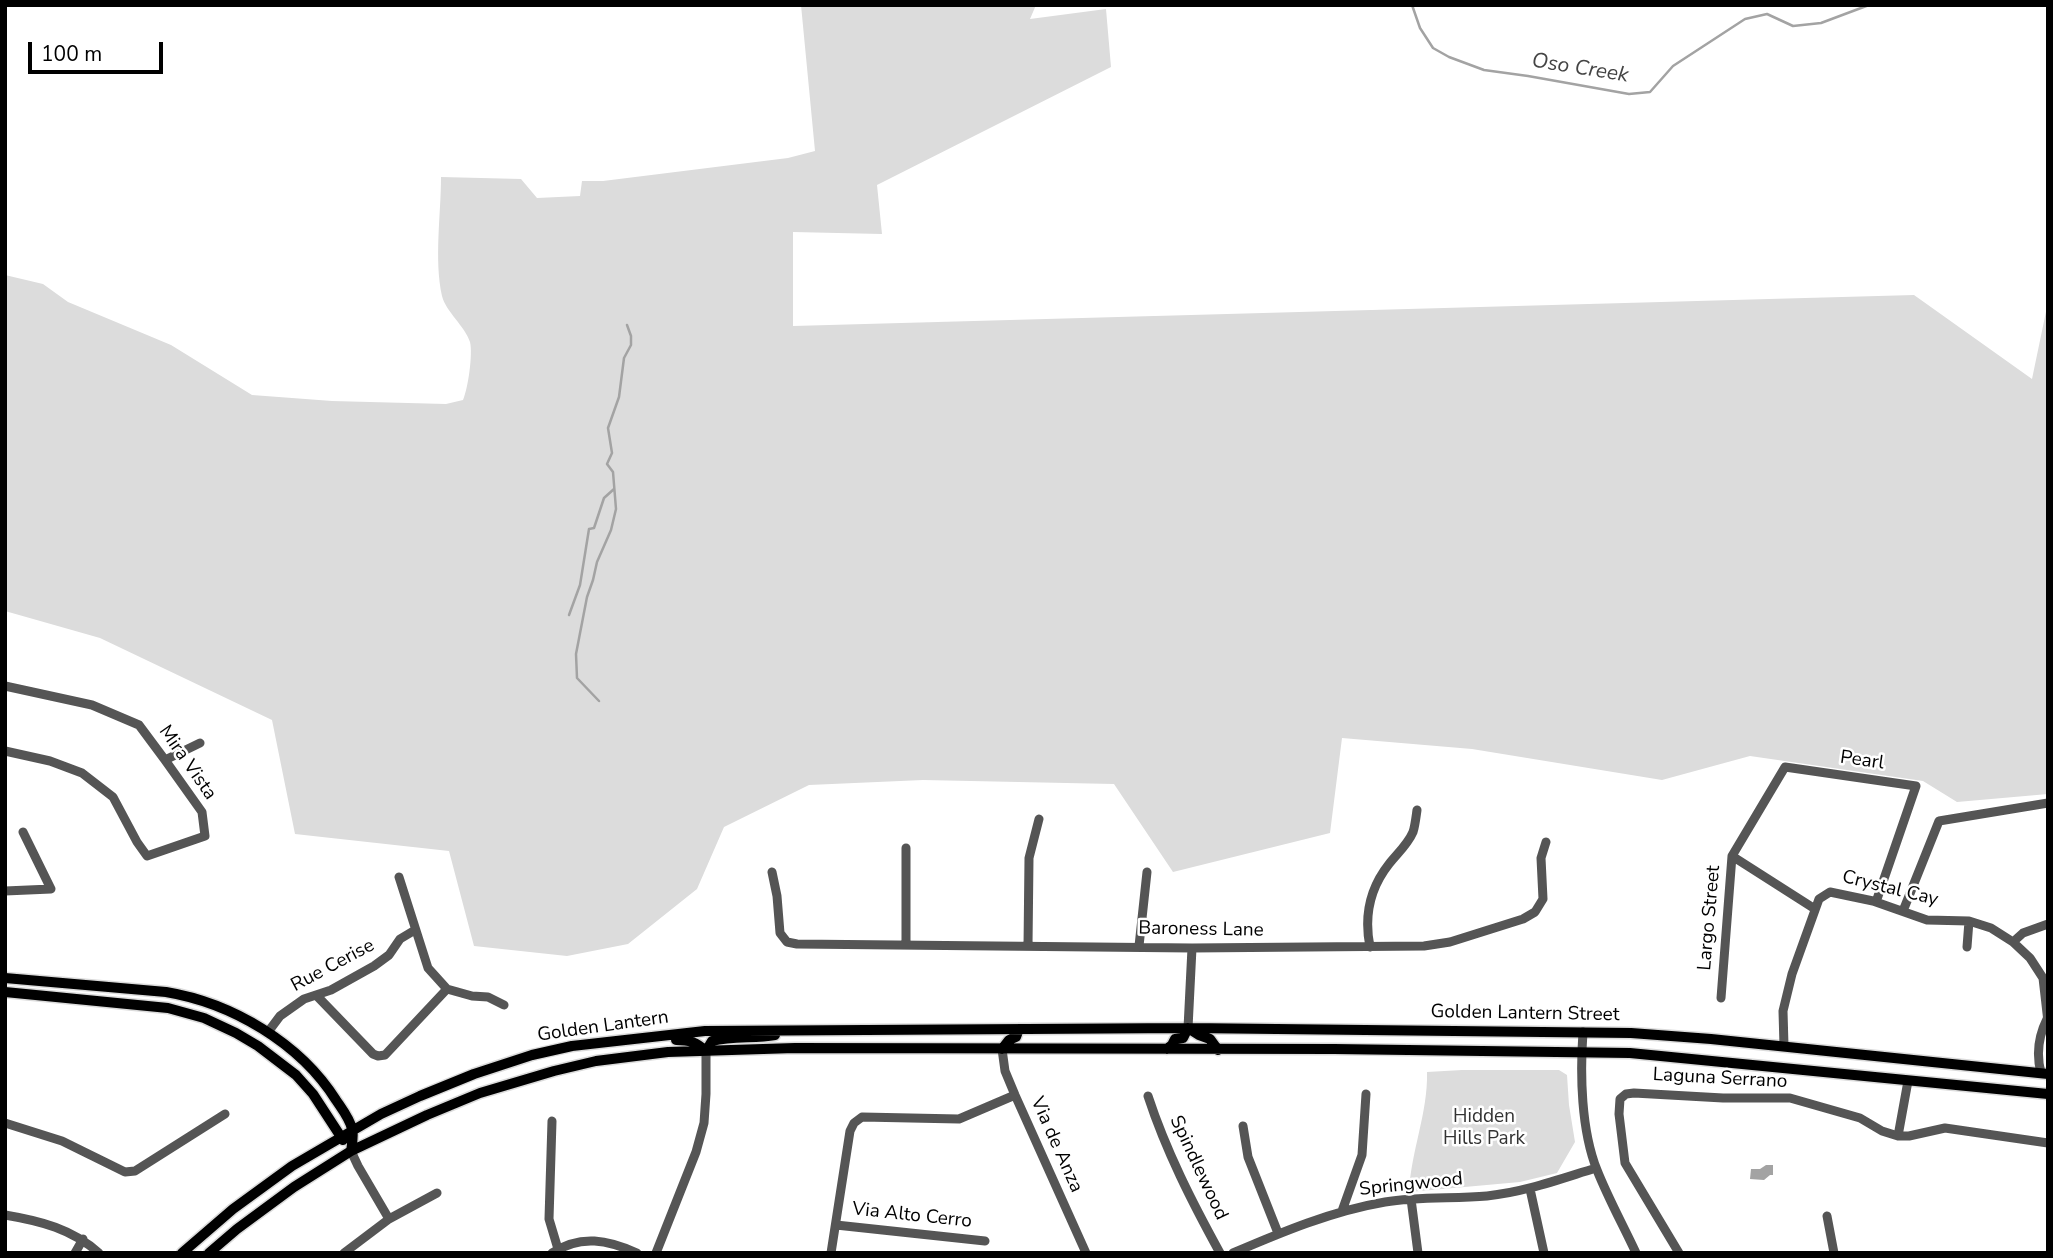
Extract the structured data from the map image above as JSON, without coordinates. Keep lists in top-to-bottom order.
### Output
{
  "streets": {
    "main road": ["Golden Lantern Street", "Golden Lantern"],
    "street": [
      "Pearl",
      "Mira Vista",
      "Crystal Cay",
      "Largo Street",
      "Baroness Lane",
      "Rue Cerise",
      "Laguna Serrano",
      "Via de Anza",
      "Spindlewood",
      "Springwood",
      "Via Alto Cerro"
    ]
  },
  "crossings": [
    ["Pearl", "Crystal Cay"],
    ["Pearl", "Largo Street"],
    ["Crystal Cay", "Largo Street"],
    ["Crystal Cay", "Golden Lantern Street"],
    ["Golden Lantern Street", "Golden Lantern"],
    ["Golden Lantern Street", "Via de Anza"],
    ["Golden Lantern", "Via de Anza"]
  ],
  "water": ["Oso Creek"],
  "parks": ["Hidden Hills Park"],
  "scale_bar": "100 m"
}
